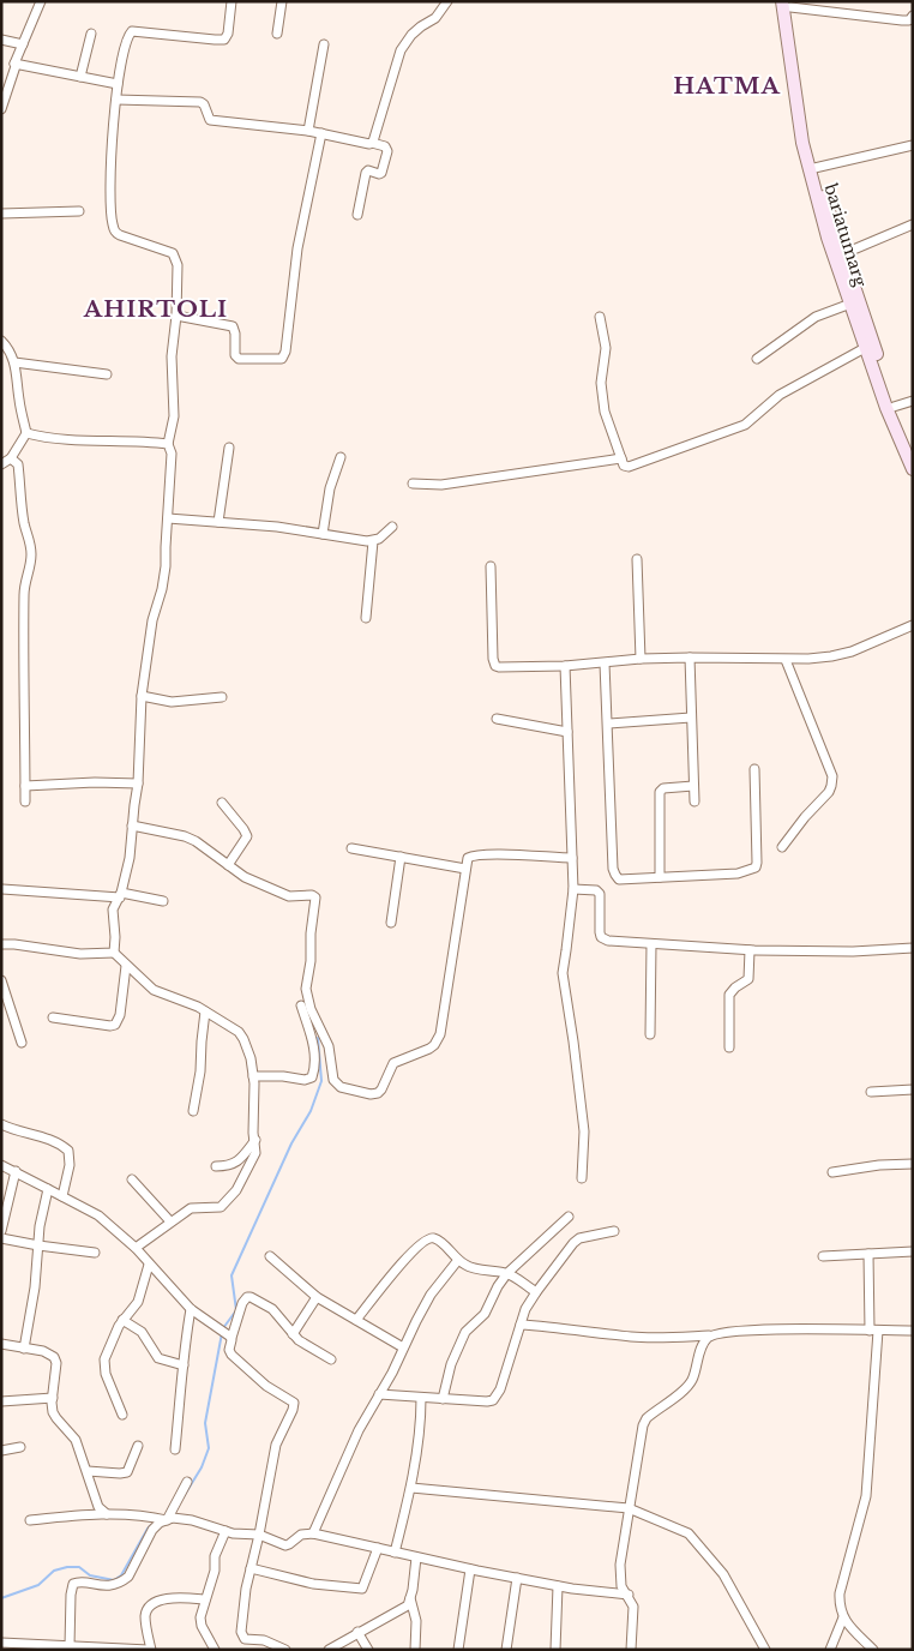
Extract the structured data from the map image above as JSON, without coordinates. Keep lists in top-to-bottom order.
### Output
{
  "streets": {
    "main road": ["bariatumarg"]
  },
  "districts": ["HATMA", "AHIRTOLI"]
}
